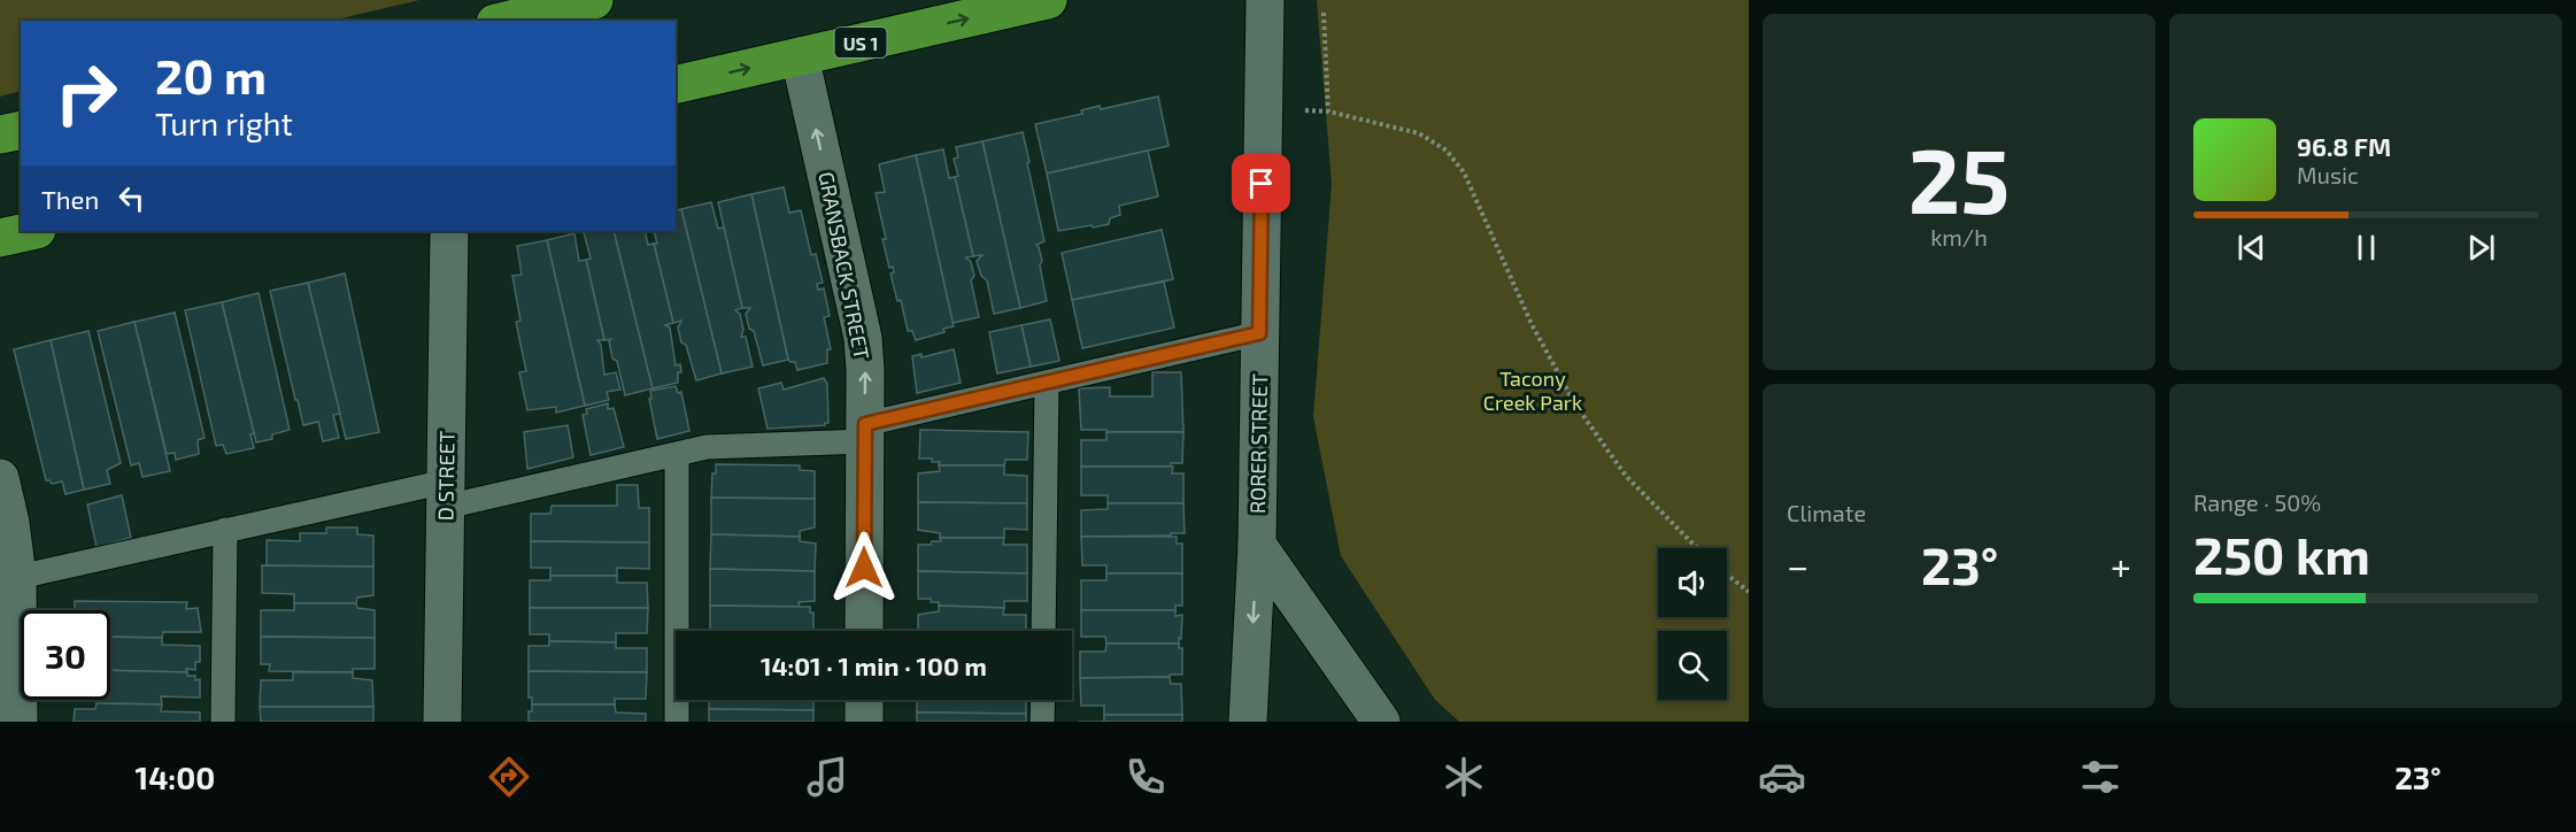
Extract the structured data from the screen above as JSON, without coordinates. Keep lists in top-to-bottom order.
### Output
{
  "streets": {
    "highway": ["US 1"],
    "street": ["GRANSBACK STREET", "RORER STREET", "D STREET"]
  },
  "crossings": [
    ["US 1", "GRANSBACK STREET"]
  ],
  "one_way": ["GRANSBACK STREET"],
  "parks": ["Tacony Creek Park"],
  "page": {
    "tile": [
      ["25", "km/h"],
      "Climate",
      ["Range · 50%", "250 km"]
    ],
    "turn": ["20 m", "Turn right"],
    "song": ["96.8 FM", "Music"],
    "then": "Then",
    "heat": ["−", "23°", "+"],
    "limit": "30",
    "trip": "14:01 · 1 min · 100 m",
    "tabs": ["14:00", "23°"]
  }
}
